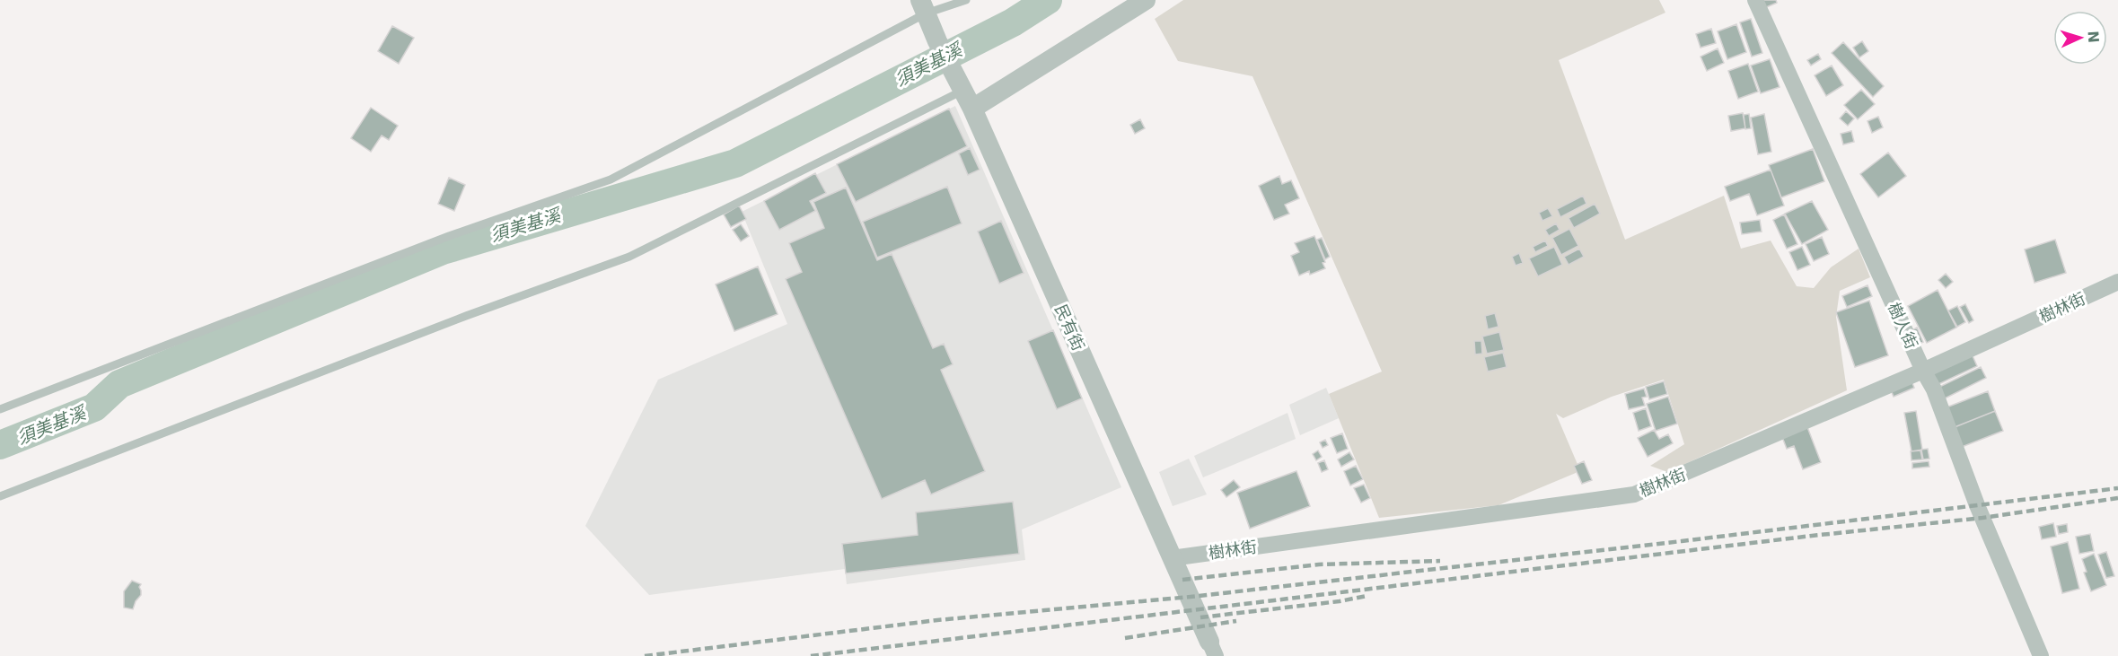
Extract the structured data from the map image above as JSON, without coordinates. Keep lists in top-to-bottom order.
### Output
{
  "streets": {
    "street": ["樹林街", "樹人街", "民有街"]
  },
  "crossings": [
    ["樹林街", "樹人街"],
    ["樹林街", "民有街"]
  ],
  "water": ["須美基溪"],
  "north": "right"
}
